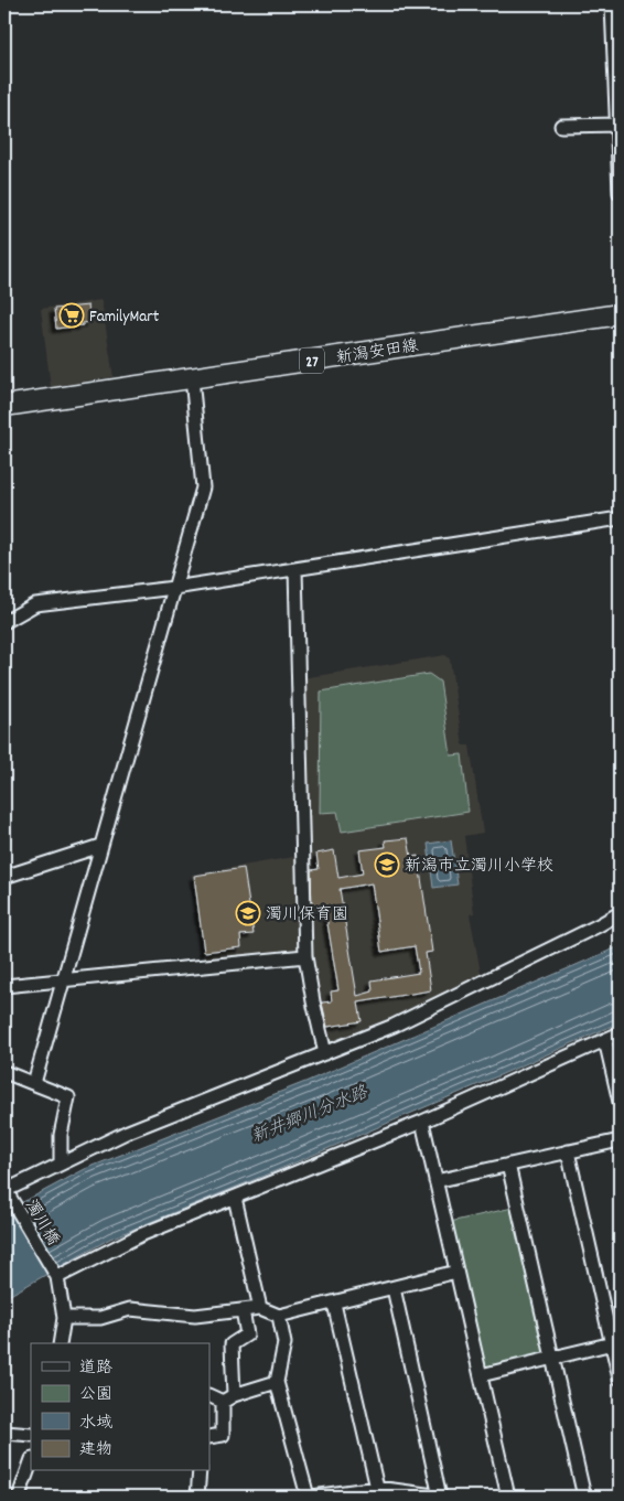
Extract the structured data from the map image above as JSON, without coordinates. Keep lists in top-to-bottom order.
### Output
{
  "streets": {
    "main road": ["新潟安田線", "27"],
    "street": ["濁川橋"]
  },
  "water": ["新井郷川分水路"],
  "places": {
    "supermarket": ["FamilyMart"],
    "school or university": ["新潟市立濁川小学校", "濁川保育園"]
  },
  "legend": [
    "道路",
    "公園",
    "水域",
    "建物"
  ]
}
